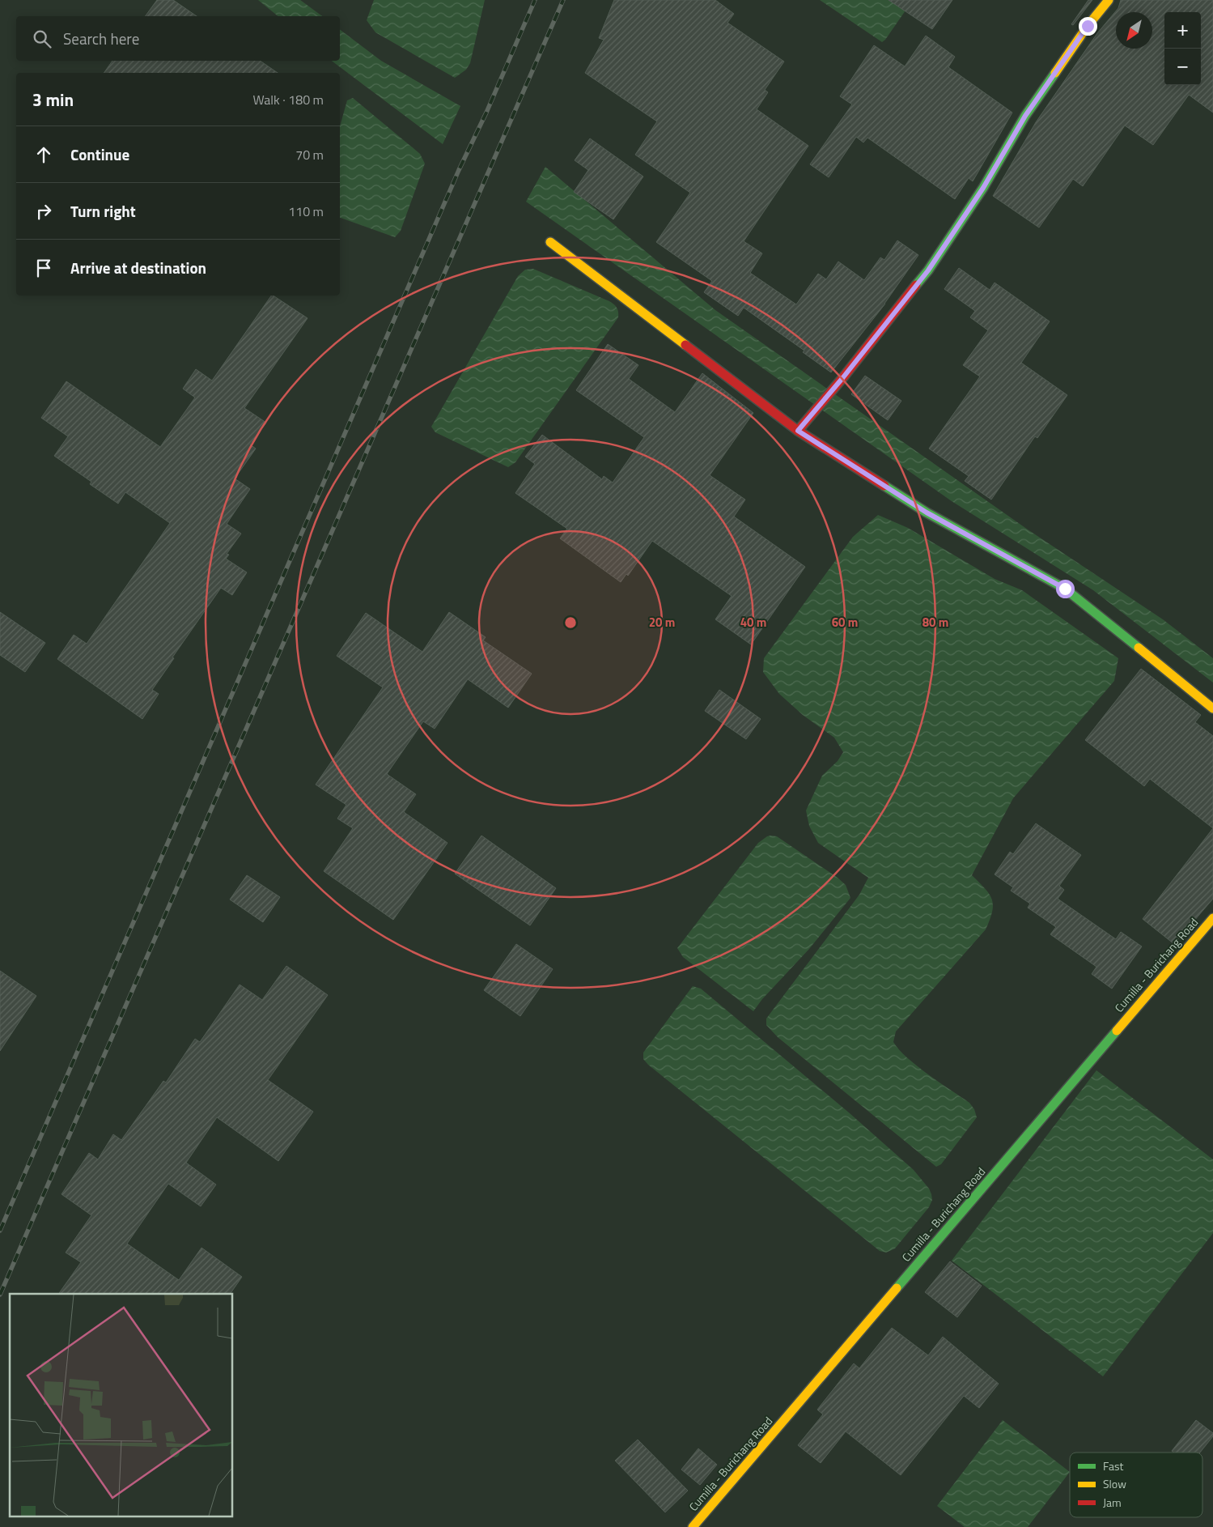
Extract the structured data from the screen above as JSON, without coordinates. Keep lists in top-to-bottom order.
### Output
{
  "streets": {
    "street": ["Cumilla - Burichang Road"]
  },
  "legend": ["Fast", "Slow", "Jam"],
  "north": "bottom left",
  "page": {
    "map_buttons": ["+", "−"],
    "search": "Search here",
    "heading": ["3 min", "Walk · 180 m"],
    "list": [
      ["Continue", "70 m"],
      ["Turn right", "110 m"],
      "Arrive at destination"
    ]
  },
  "rings": [
    "20 m",
    "40 m",
    "60 m",
    "80 m"
  ]
}
